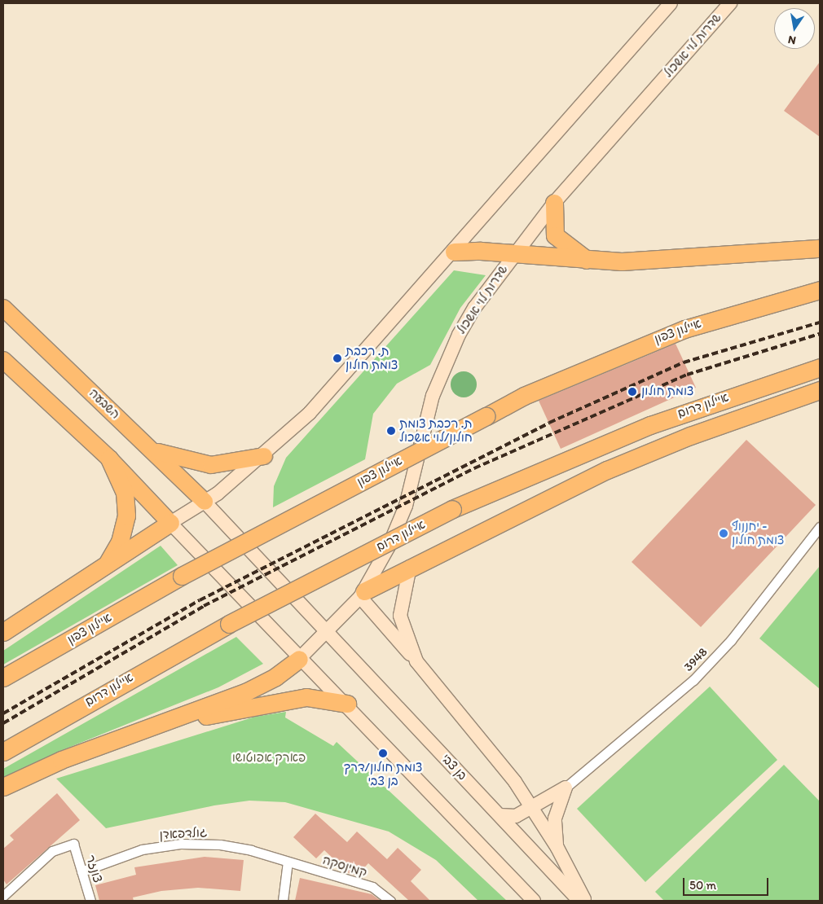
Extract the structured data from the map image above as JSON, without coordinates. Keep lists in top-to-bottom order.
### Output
{
  "streets": {
    "highway": ["איילון צפון", "השבעה", "איילון דרום"],
    "main road": ["שדרות לוי אשכול", "בן צבי"],
    "street": [
      "3948",
      "גולדפאדן",
      "קמינסקה",
      "צונזר"
    ]
  },
  "crossings": [
    ["שדרות לוי אשכול", "בן צבי"],
    ["השבעה", "בן צבי"],
    ["גולדפאדן", "קמינסקה"],
    ["גולדפאדן", "צונזר"]
  ],
  "parks": ["פארק אפוטושו"],
  "places": [
    "ת. רכבת צומת חולון",
    "צומת חולון",
    "ת. רכבת צומת חולון/לוי אשכול",
    "יחננוף - צומת חולון",
    "צומת חולון/דרך בן צבי"
  ],
  "scale_bar": "50 m",
  "north": "bottom"
}
